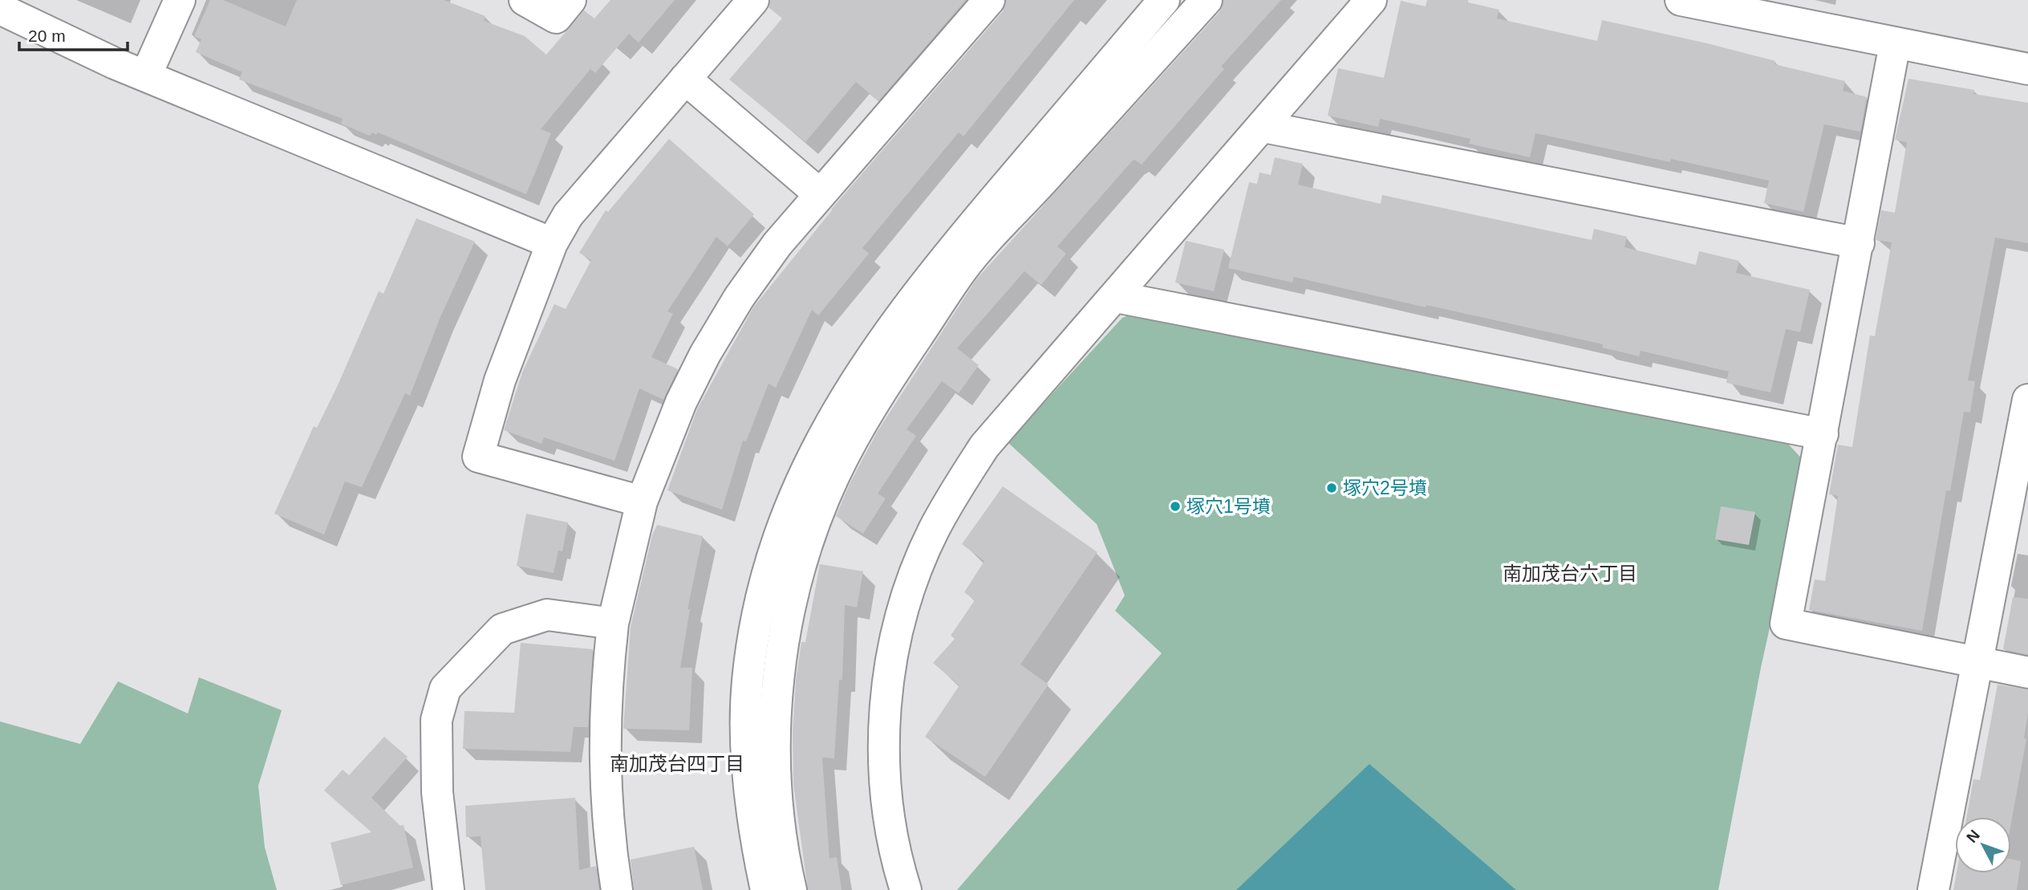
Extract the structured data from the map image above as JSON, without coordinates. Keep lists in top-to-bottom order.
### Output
{
  "districts": ["南加茂台六丁目", "南加茂台四丁目"],
  "places": ["塚穴2号墳", "塚穴1号墳"],
  "scale_bar": "20 m",
  "north": "top left"
}
